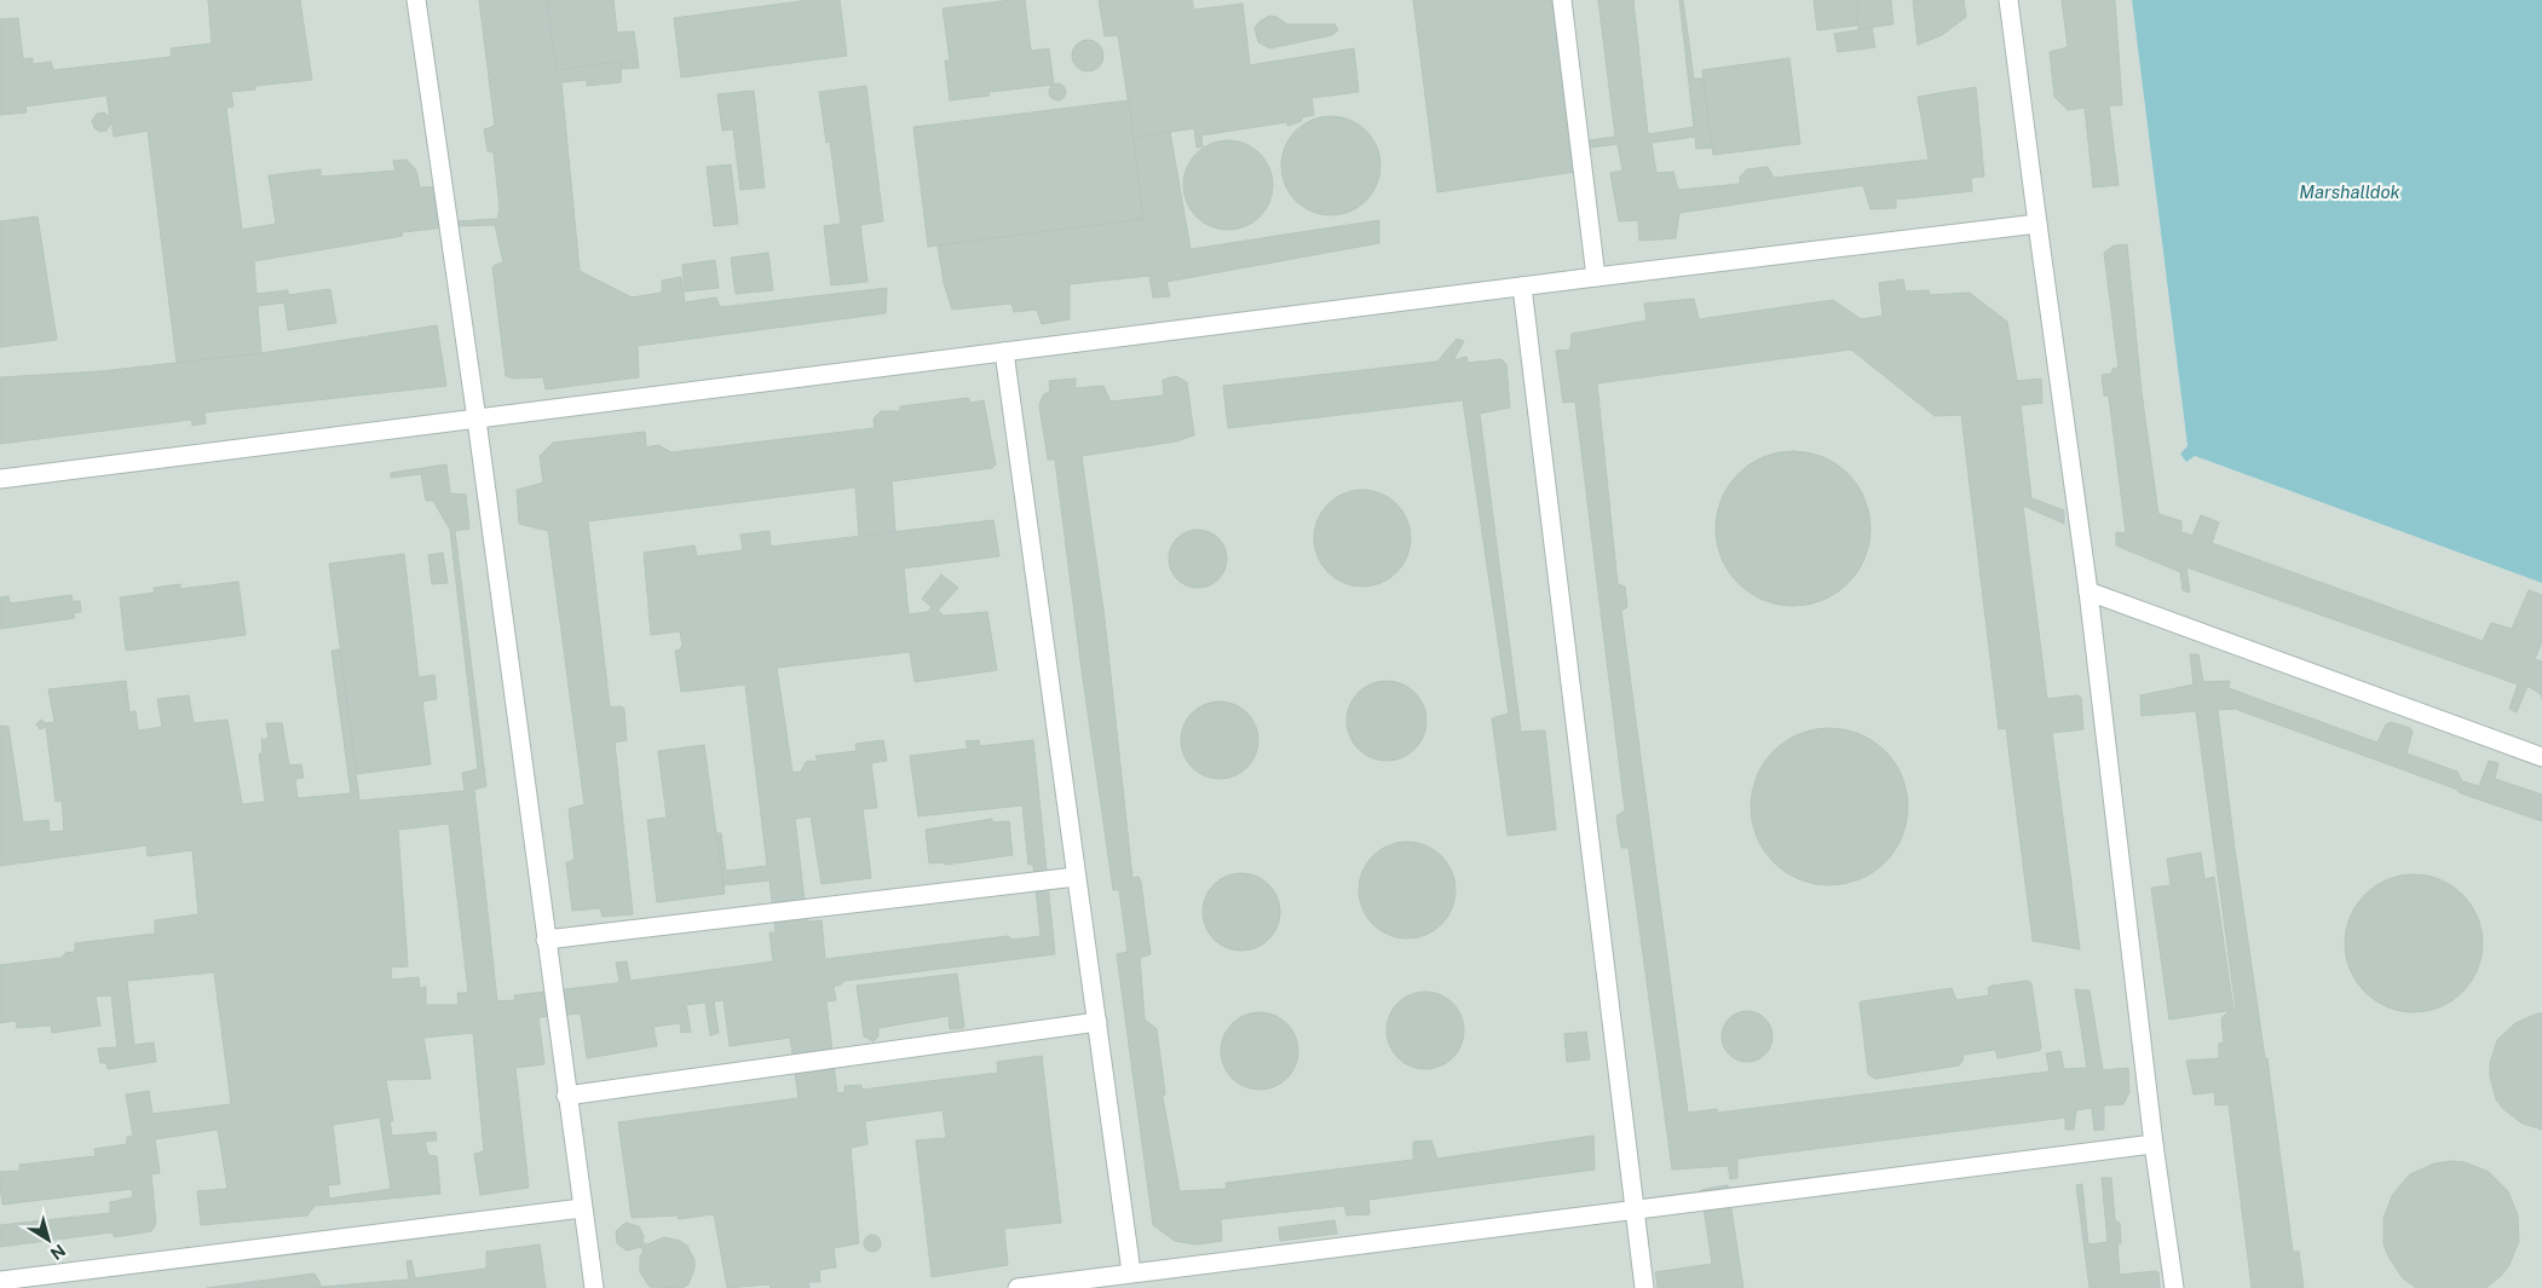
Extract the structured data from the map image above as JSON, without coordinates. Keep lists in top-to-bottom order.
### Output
{
  "water": ["Marshalldok"],
  "north": "bottom right"
}
